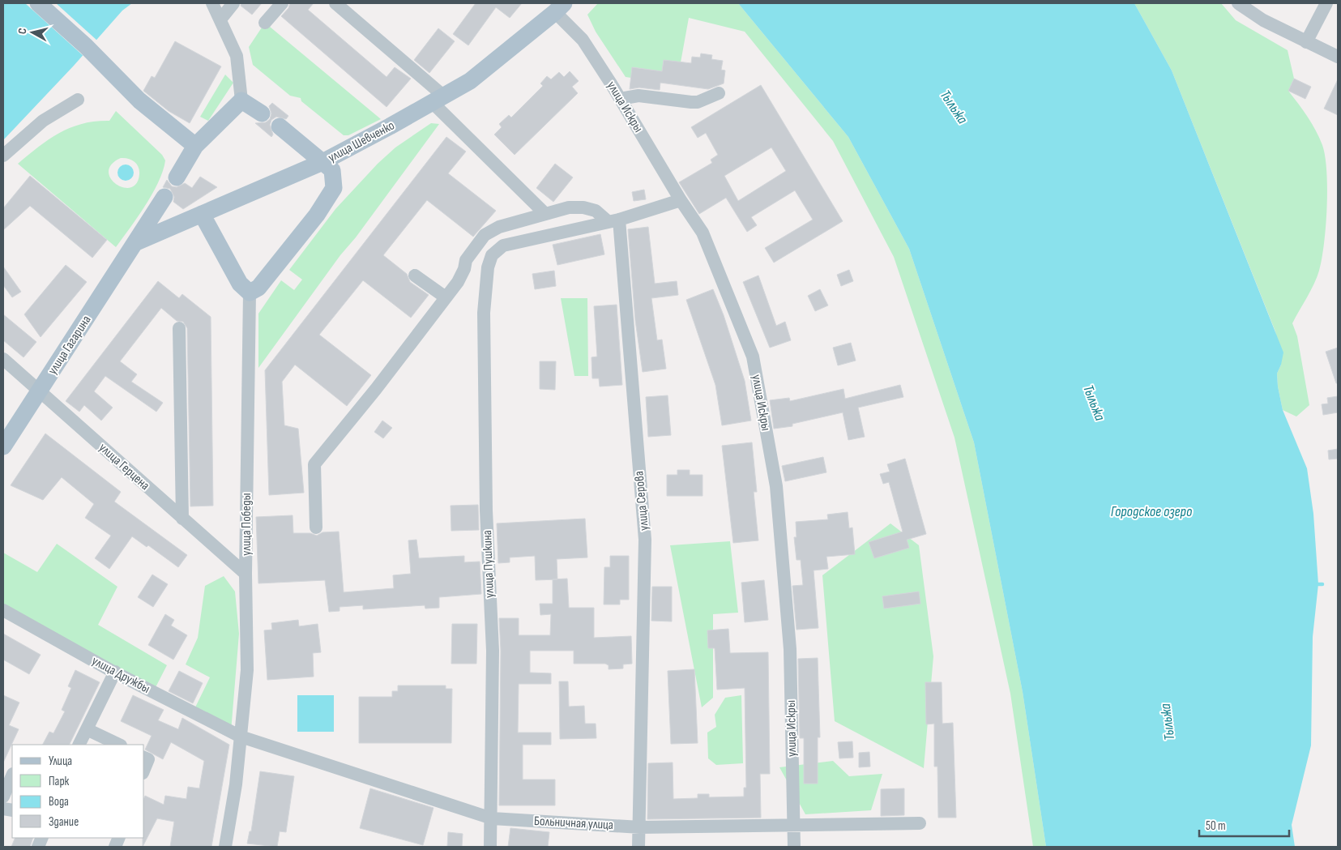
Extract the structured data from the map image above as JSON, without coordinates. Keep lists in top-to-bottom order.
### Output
{
  "streets": {
    "main road": ["улица Шевченко", "улица Гагарина"],
    "street": [
      "улица Искры",
      "улица Герцена",
      "улица Серова",
      "улица Победы",
      "улица Пушкина",
      "улица Дружбы",
      "Больничная улица"
    ]
  },
  "crossings": [
    ["улица Искры", "улица Шевченко"],
    ["улица Искры", "Больничная улица"],
    ["улица Шевченко", "улица Гагарина"],
    ["улица Гагарина", "улица Герцена"],
    ["улица Герцена", "улица Победы"],
    ["улица Серова", "улица Пушкина"],
    ["улица Серова", "Больничная улица"],
    ["улица Победы", "улица Дружбы"],
    ["улица Победы", "Больничная улица"],
    ["улица Пушкина", "Больничная улица"],
    ["улица Дружбы", "Больничная улица"]
  ],
  "water": ["Тыльжа", "Городское озеро"],
  "legend": [
    "Улица",
    "Парк",
    "Вода",
    "Здание"
  ],
  "scale_bar": "50 m",
  "north": "left"
}
